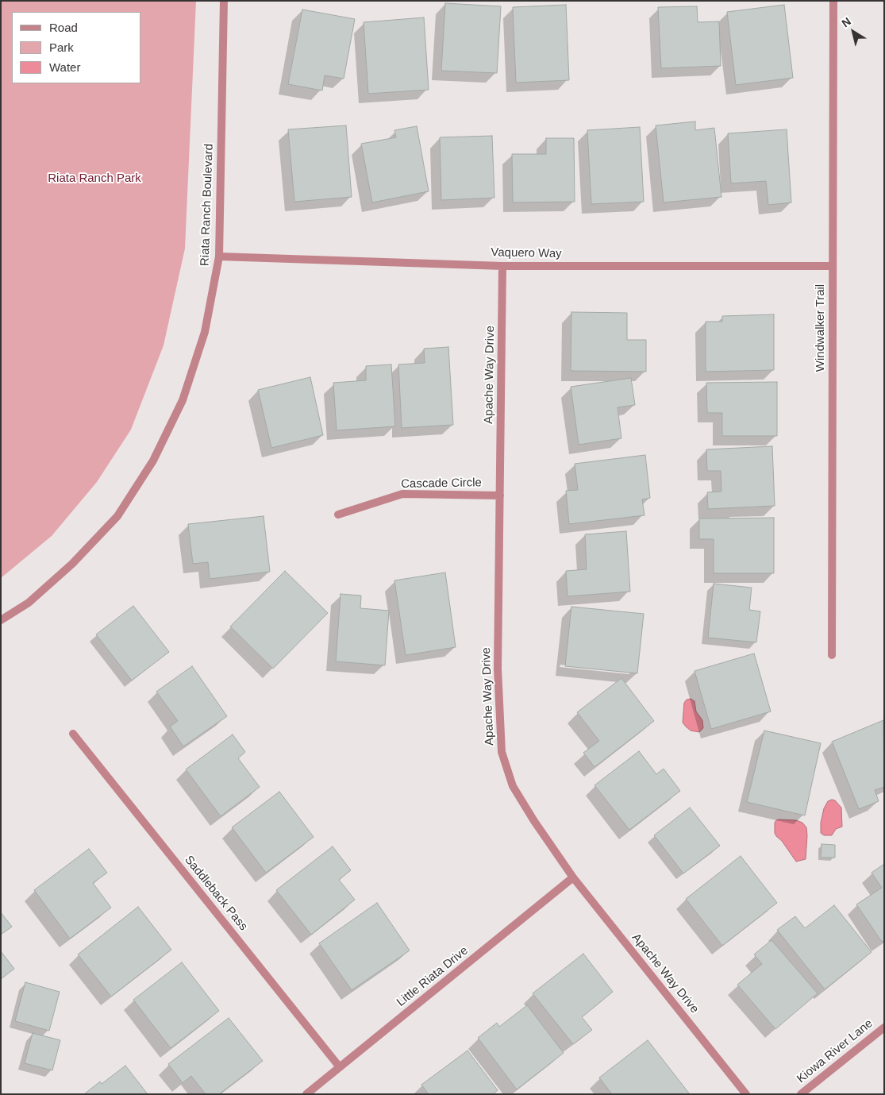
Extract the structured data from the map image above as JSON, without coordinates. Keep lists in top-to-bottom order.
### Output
{
  "streets": {
    "street": [
      "Riata Ranch Boulevard",
      "Vaquero Way",
      "Windwalker Trail",
      "Apache Way Drive",
      "Cascade Circle",
      "Saddleback Pass",
      "Little Riata Drive",
      "Kiowa River Lane"
    ]
  },
  "crossings": [
    ["Riata Ranch Boulevard", "Vaquero Way"],
    ["Vaquero Way", "Windwalker Trail"],
    ["Vaquero Way", "Apache Way Drive"],
    ["Apache Way Drive", "Cascade Circle"],
    ["Apache Way Drive", "Little Riata Drive"],
    ["Saddleback Pass", "Little Riata Drive"]
  ],
  "parks": ["Riata Ranch Park"],
  "legend": ["Road", "Park", "Water"],
  "north": "top left"
}
